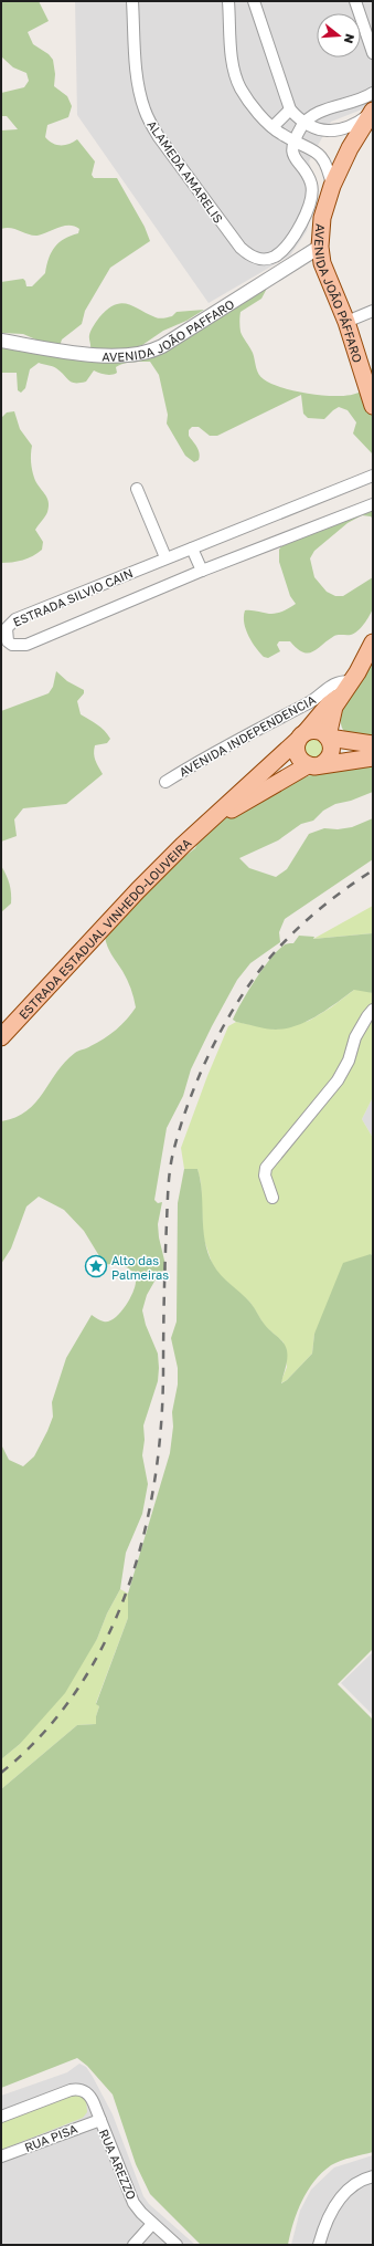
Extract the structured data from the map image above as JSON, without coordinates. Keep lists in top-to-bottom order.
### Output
{
  "streets": {
    "main road": ["AVENIDA JOÃO PÁFFARO", "ESTRADA ESTADUAL VINHEDO-LOUVEIRA"],
    "street": [
      "ALAMEDA AMARELIS",
      "AVENIDA JOÃO PAFFARO",
      "ESTRADA SILVIO CAIN",
      "AVENIDA INDEPENDENCIA",
      "RUA PISA",
      "RUA AREZZO"
    ]
  },
  "crossings": [
    ["AVENIDA JOÃO PÁFFARO", "AVENIDA JOÃO PAFFARO"],
    ["RUA PISA", "RUA AREZZO"]
  ],
  "places": {
    "place": ["Alto das Palmeiras"]
  },
  "north": "right"
}
